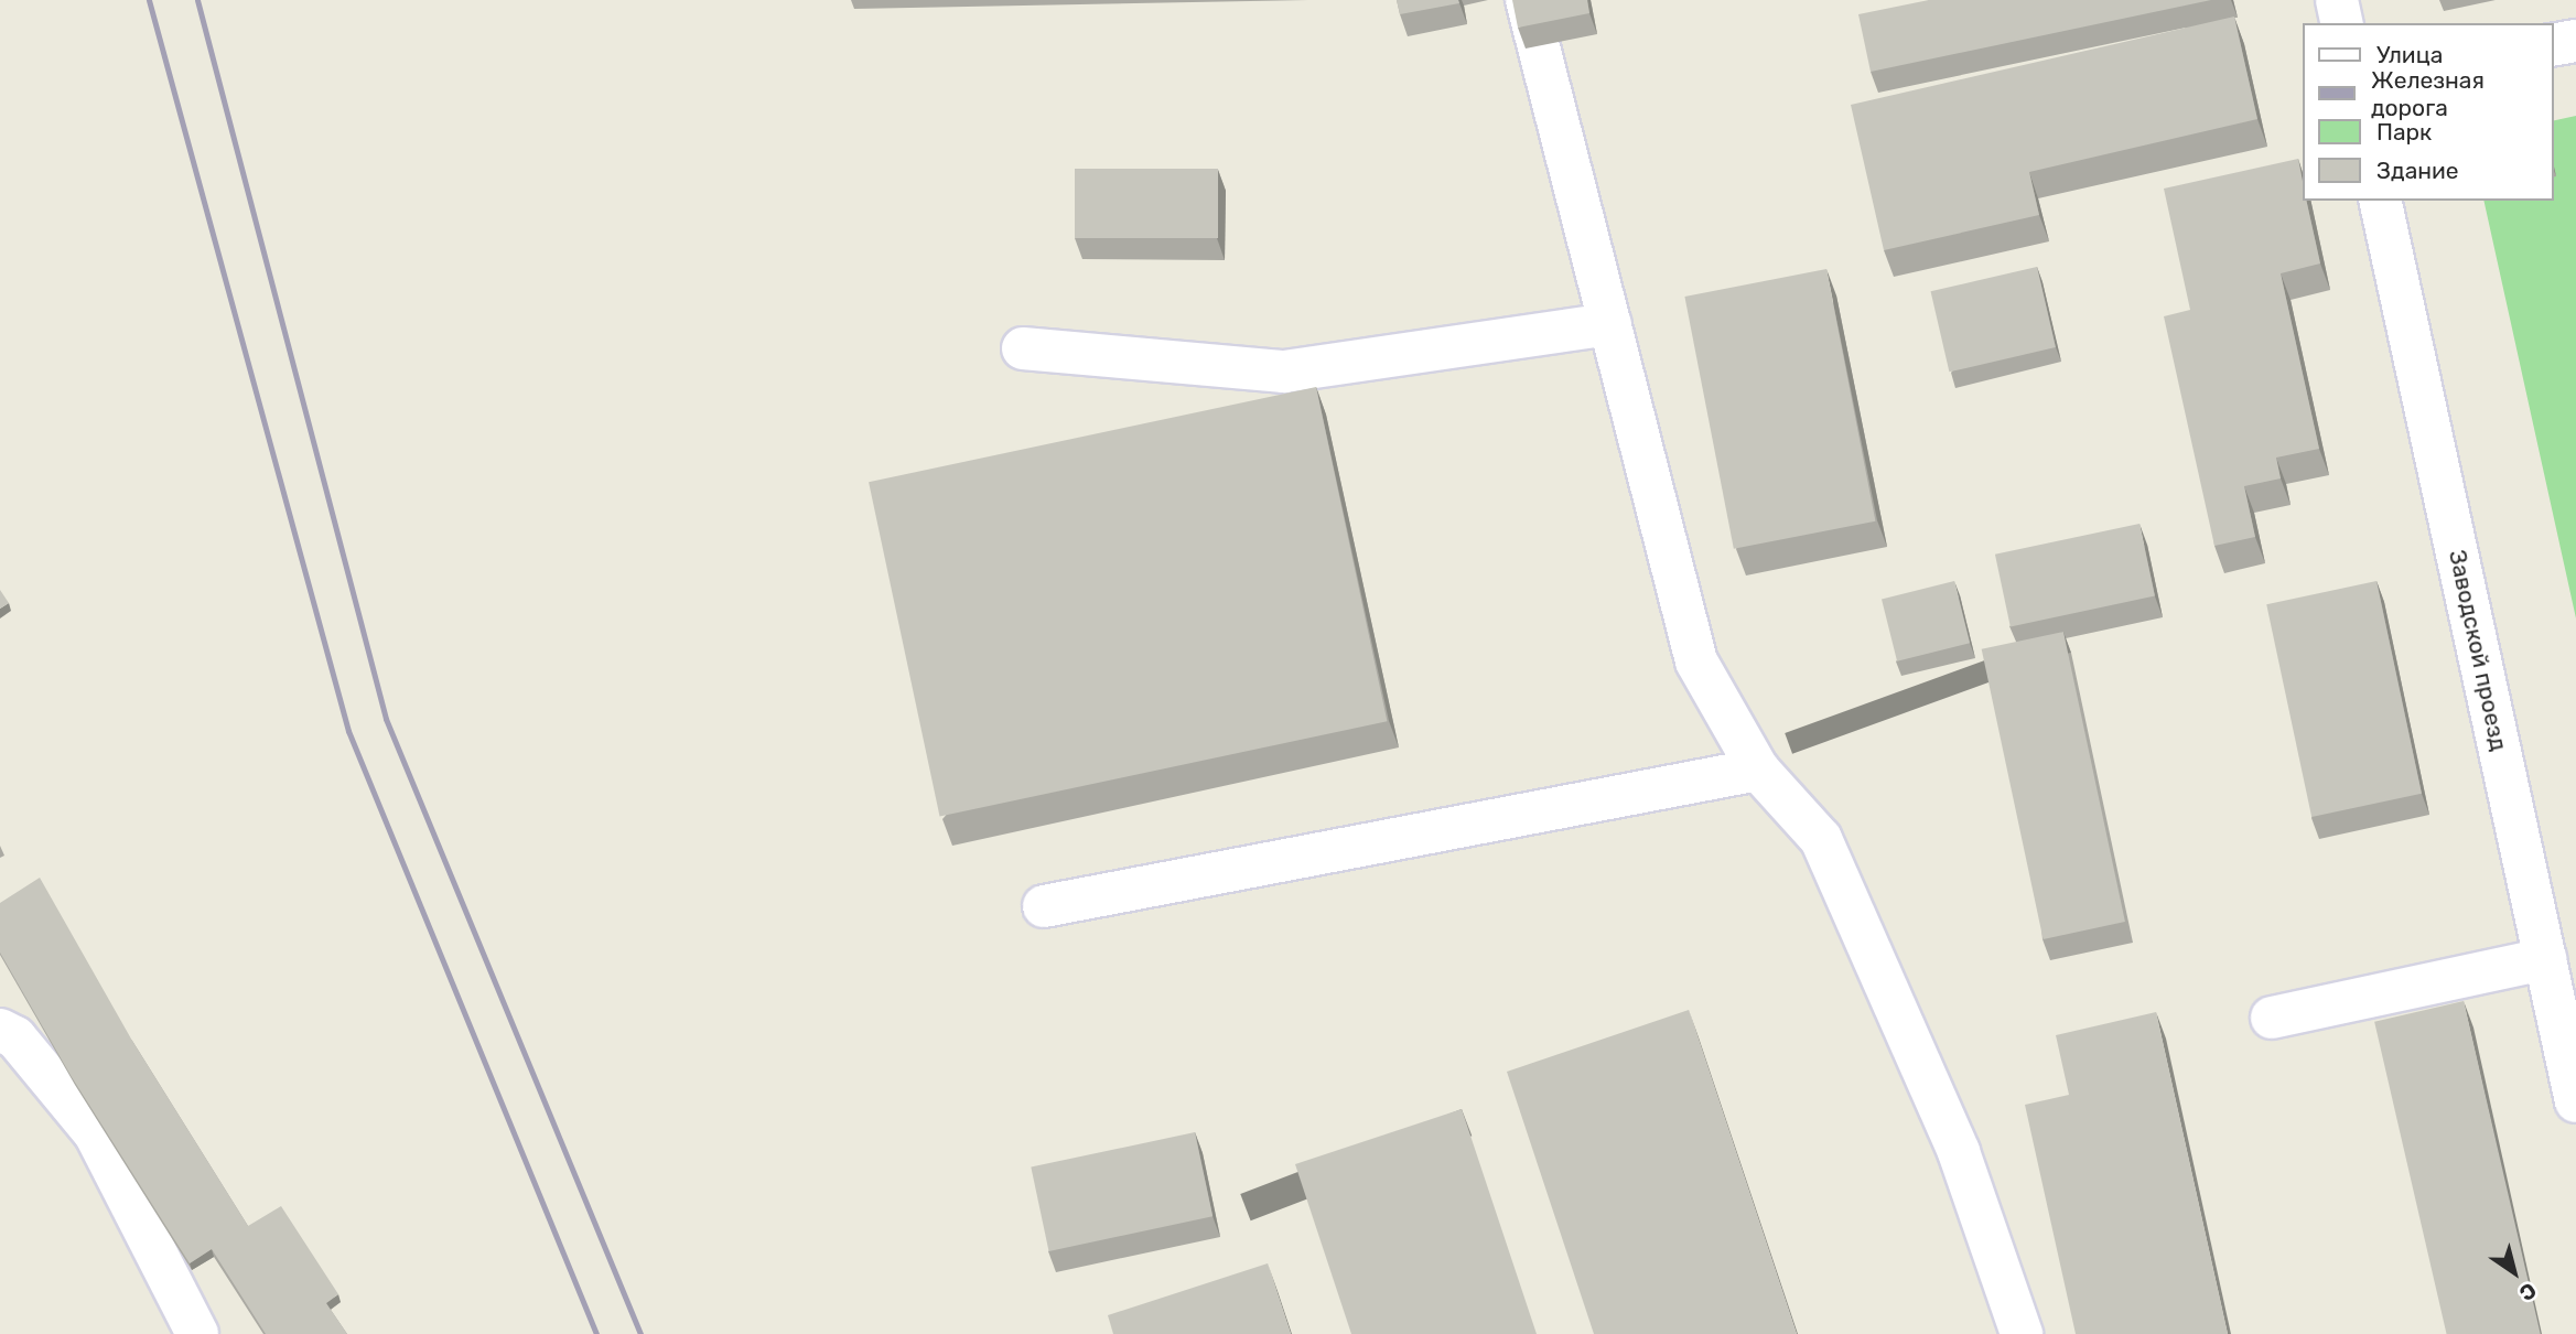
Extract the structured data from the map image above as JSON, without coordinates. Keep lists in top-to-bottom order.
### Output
{
  "streets": {
    "street": ["Заводской проезд"]
  },
  "legend": [
    "Улица",
    "Железная дорога",
    "Парк",
    "Здание"
  ],
  "north": "bottom right"
}
